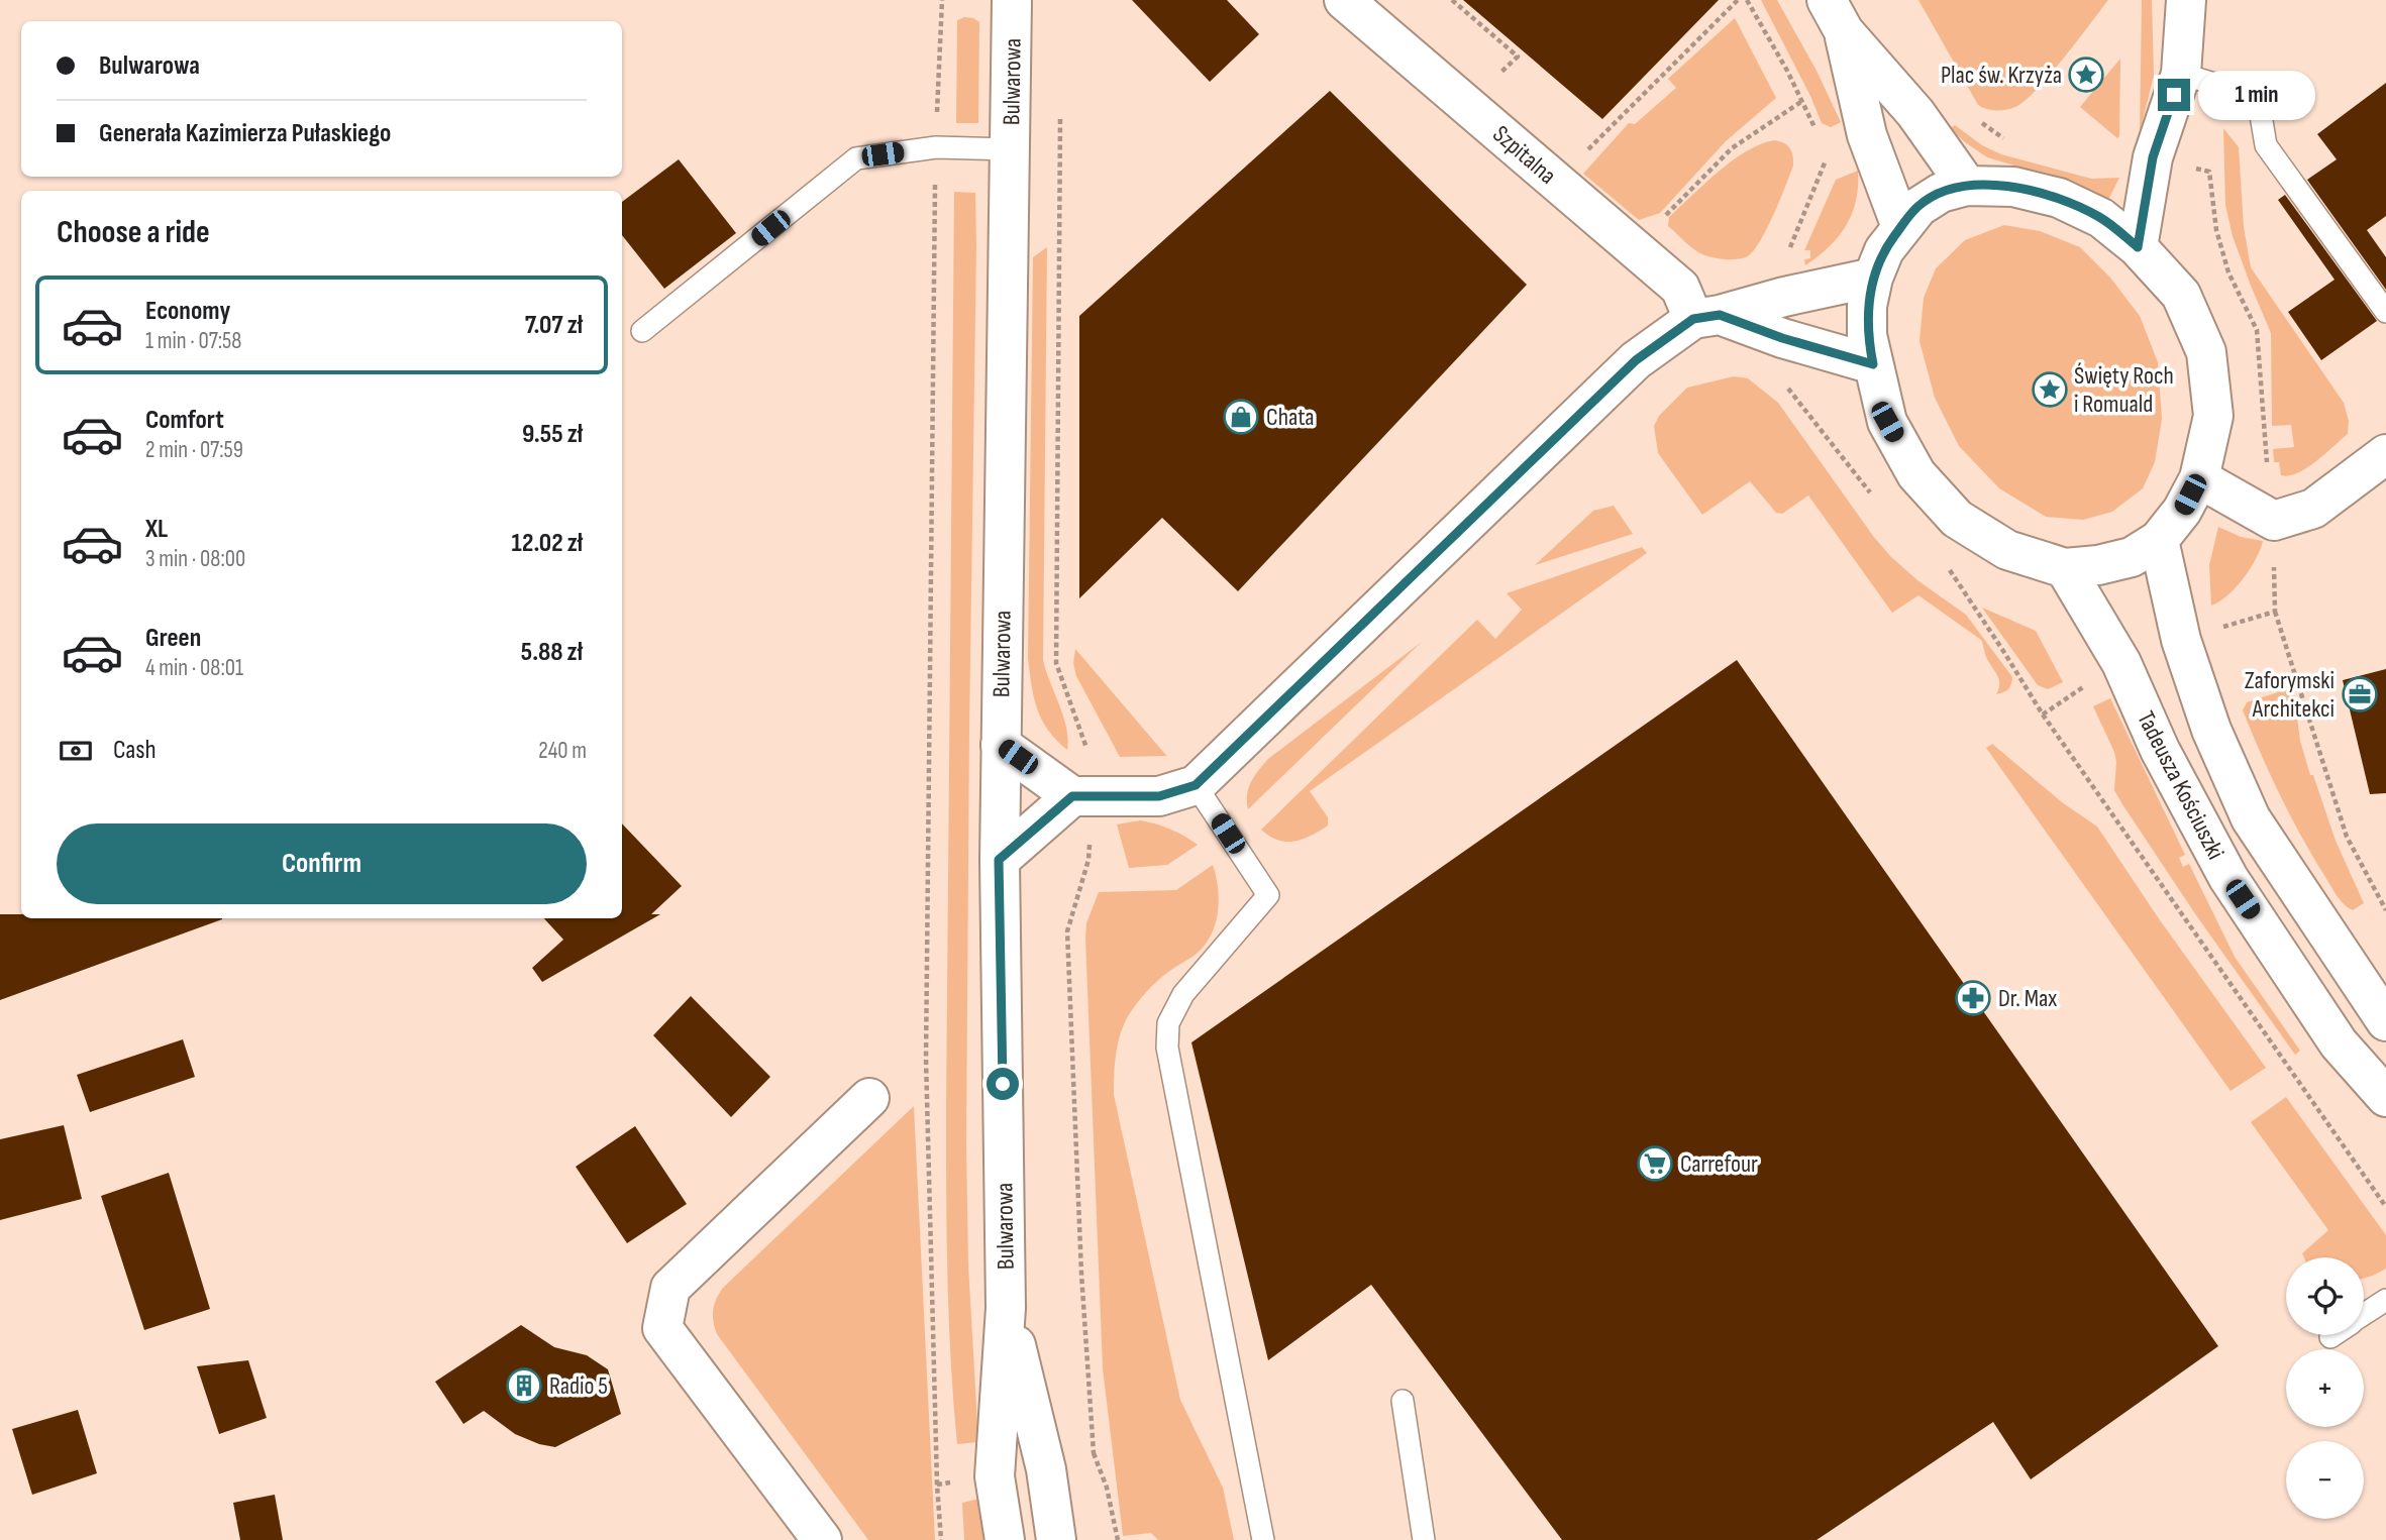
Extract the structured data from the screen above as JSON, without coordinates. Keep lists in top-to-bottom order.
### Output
{
  "streets": {
    "street": ["Bulwarowa", "Szpitalna", "Tadeusza Kościuszki"]
  },
  "places": {
    "place": ["Plac św. Krzyża", "Święty Roch i Romuald"],
    "shop": ["Chata"],
    "office": ["Zaforymski Architekci"],
    "pharmacy": ["Dr. Max"],
    "supermarket": ["Carrefour"],
    "building": ["Radio 5"]
  },
  "page": {
    "banner": ["Bulwarowa", "Generała Kazimierza Pułaskiego"],
    "bubble": "1 min",
    "heading": "Choose a ride",
    "list": [
      {
        "name": "Economy",
        "note": "1 min · 07:58",
        "value": "7.07 zł"
      },
      {
        "name": "Comfort",
        "note": "2 min · 07:59",
        "value": "9.55 zł"
      },
      {
        "name": "XL",
        "note": "3 min · 08:00",
        "value": "12.02 zł"
      },
      {
        "name": "Green",
        "note": "4 min · 08:01",
        "value": "5.88 zł"
      }
    ],
    "pay": ["Cash", "240 m"],
    "buttons": "Confirm",
    "map_buttons": ["+", "−"]
  }
}
